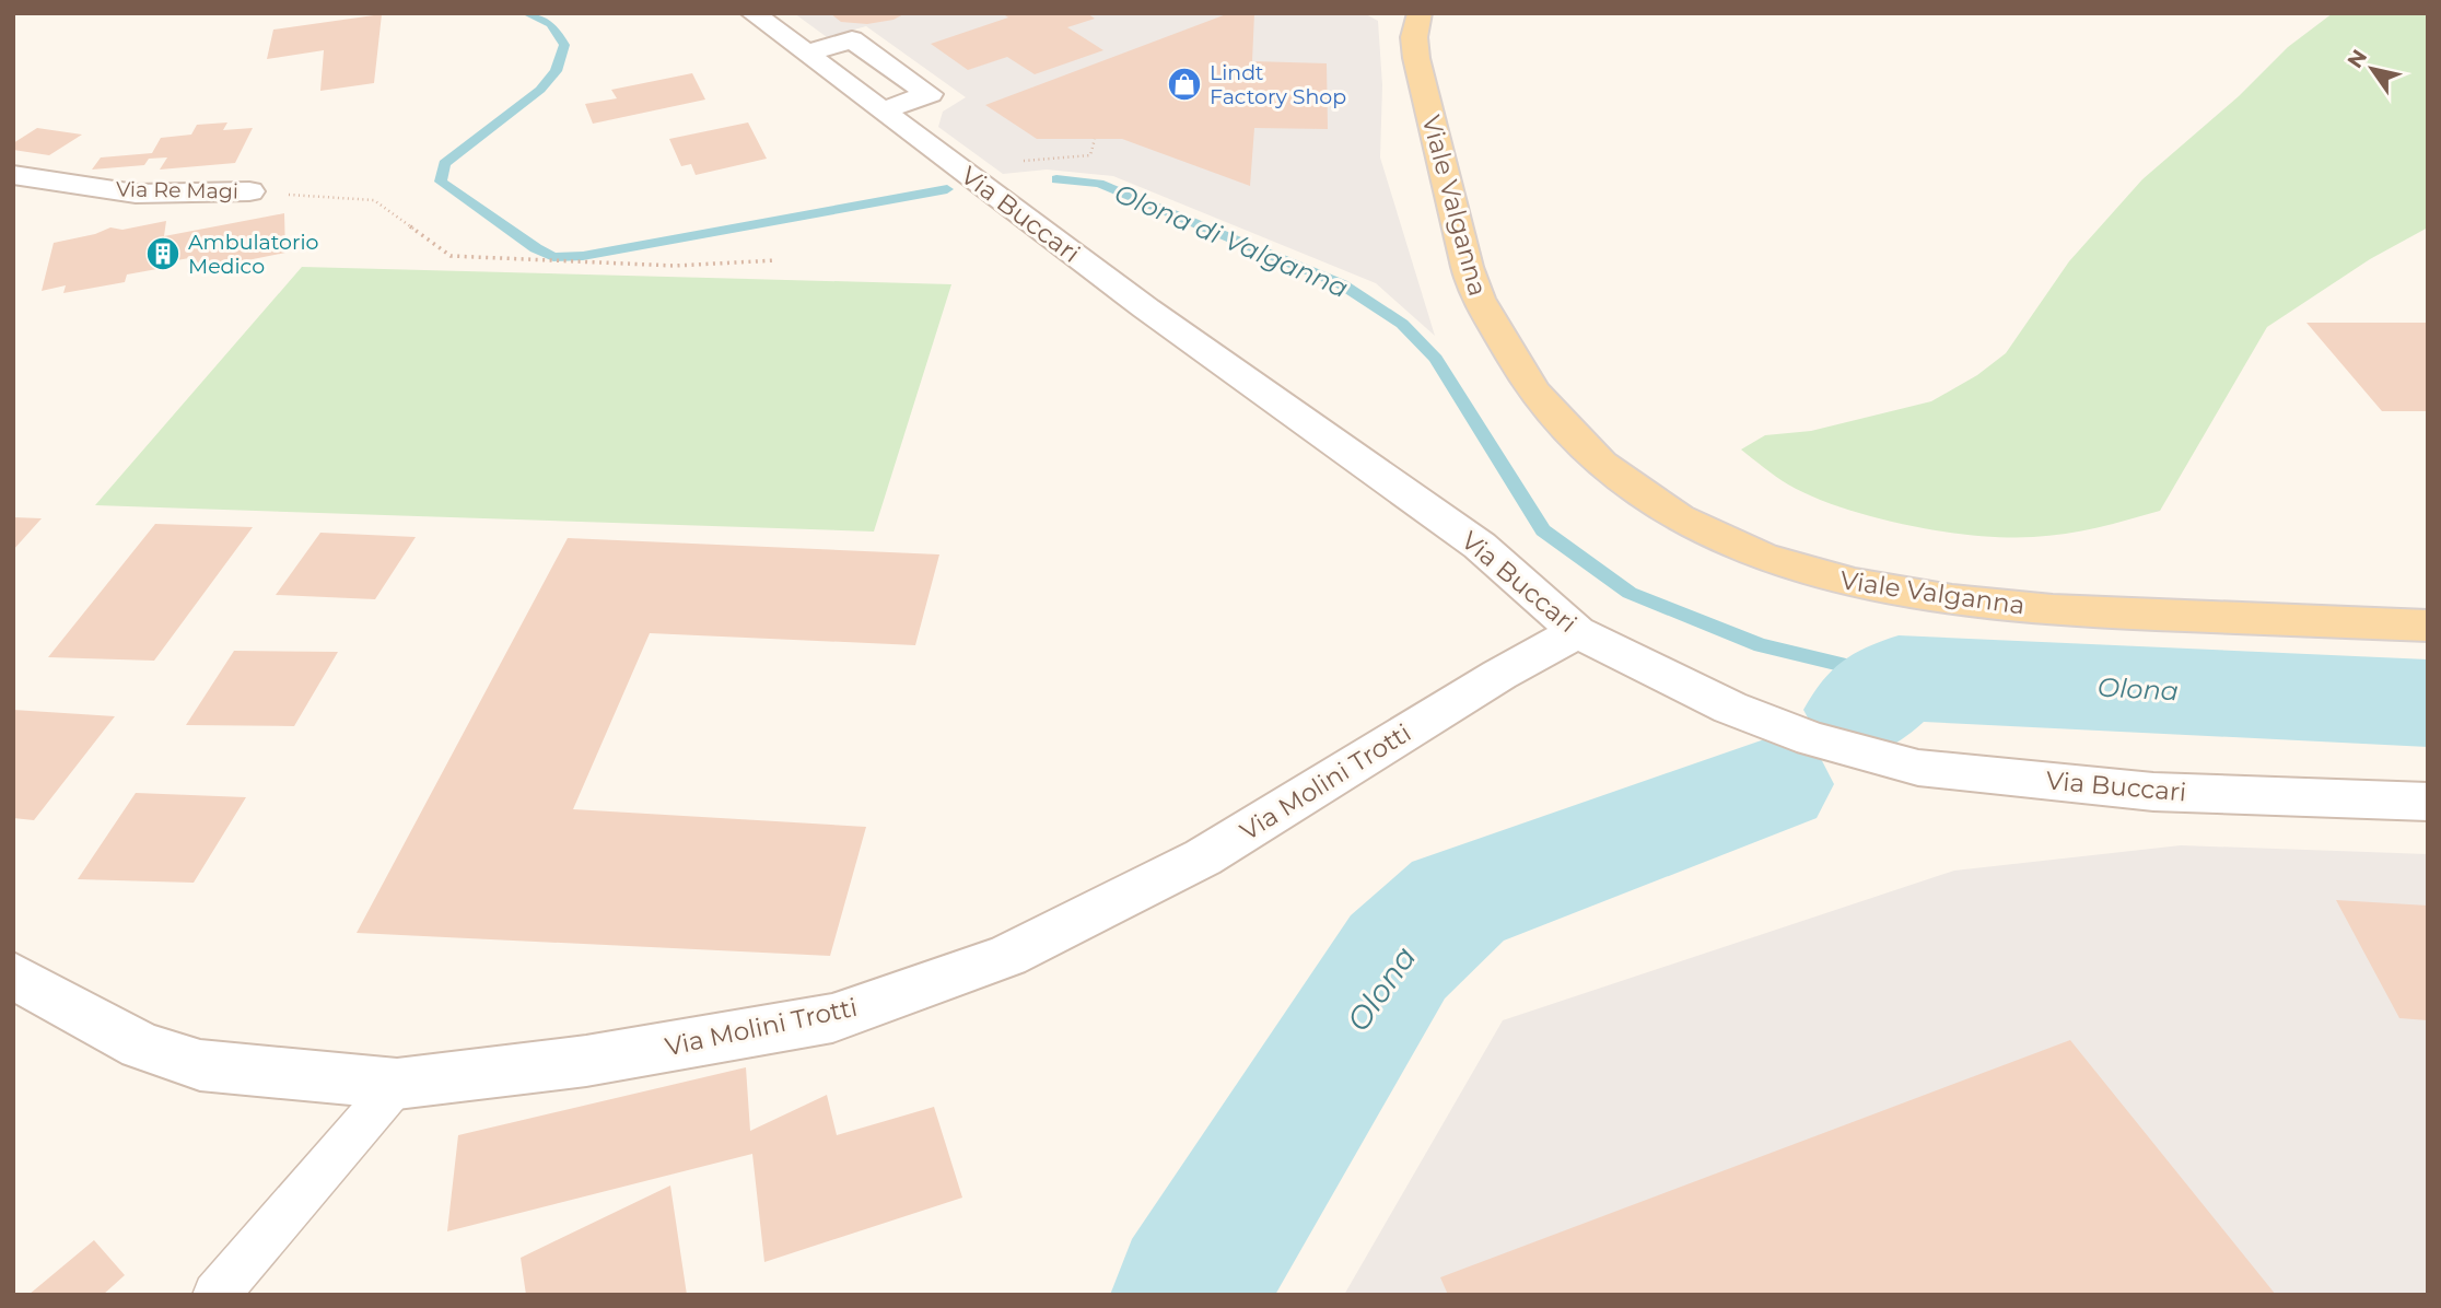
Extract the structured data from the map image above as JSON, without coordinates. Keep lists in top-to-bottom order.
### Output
{
  "streets": {
    "main road": ["Viale Valganna"],
    "street": ["Via Re Magi", "Via Buccari", "Via Molini Trotti"]
  },
  "crossings": [
    ["Via Buccari", "Via Molini Trotti"]
  ],
  "water": ["Olona di Valganna", "Olona"],
  "places": {
    "shop": ["Lindt Factory Shop"],
    "building": ["Ambulatorio Medico"]
  },
  "north": "top left"
}
